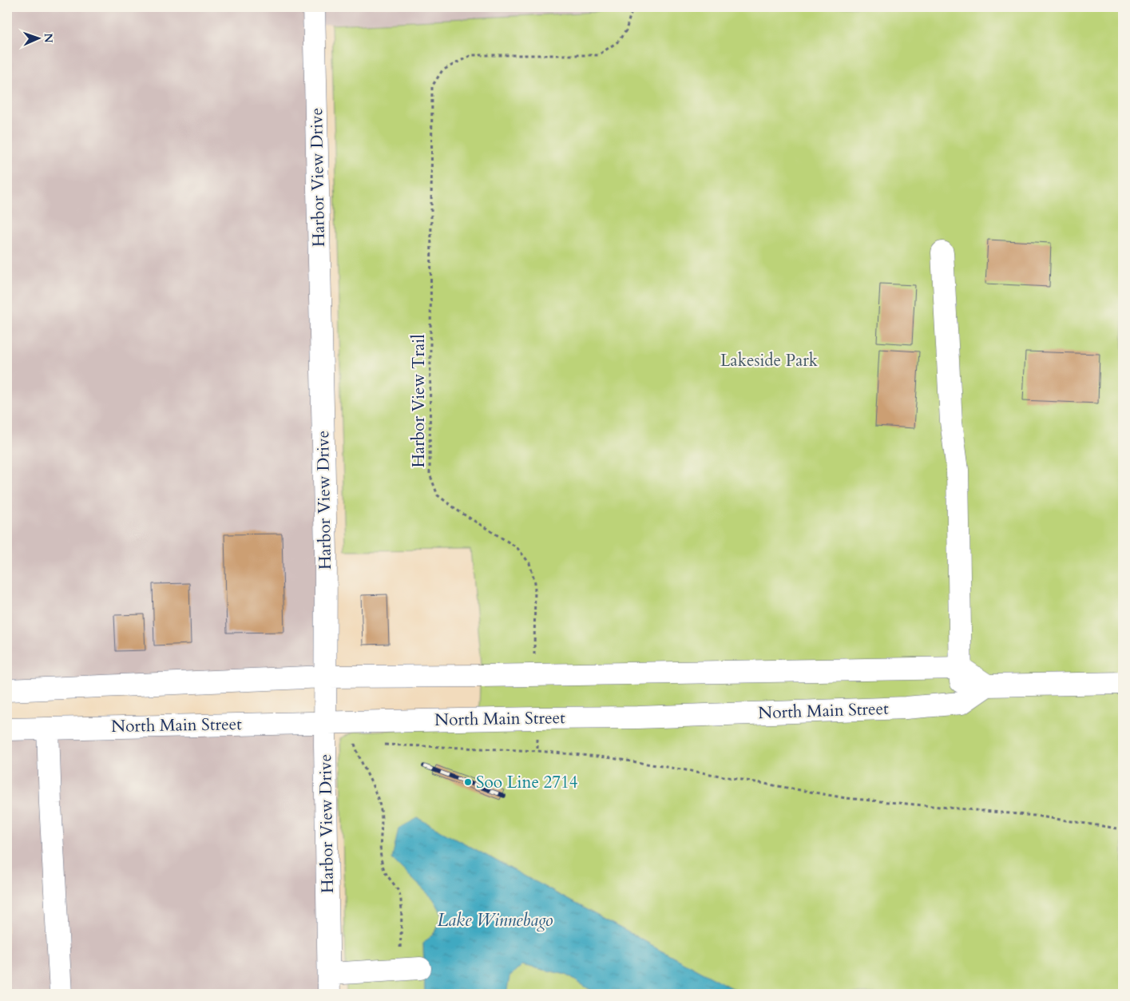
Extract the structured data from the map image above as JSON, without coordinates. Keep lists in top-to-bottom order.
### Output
{
  "streets": {
    "street": ["Harbor View Drive", "North Main Street"],
    "path": ["Harbor View Trail"]
  },
  "crossings": [
    ["Harbor View Drive", "North Main Street"]
  ],
  "water": ["Lake Winnebago"],
  "parks": ["Lakeside Park"],
  "places": ["Soo Line 2714"],
  "north": "right"
}
